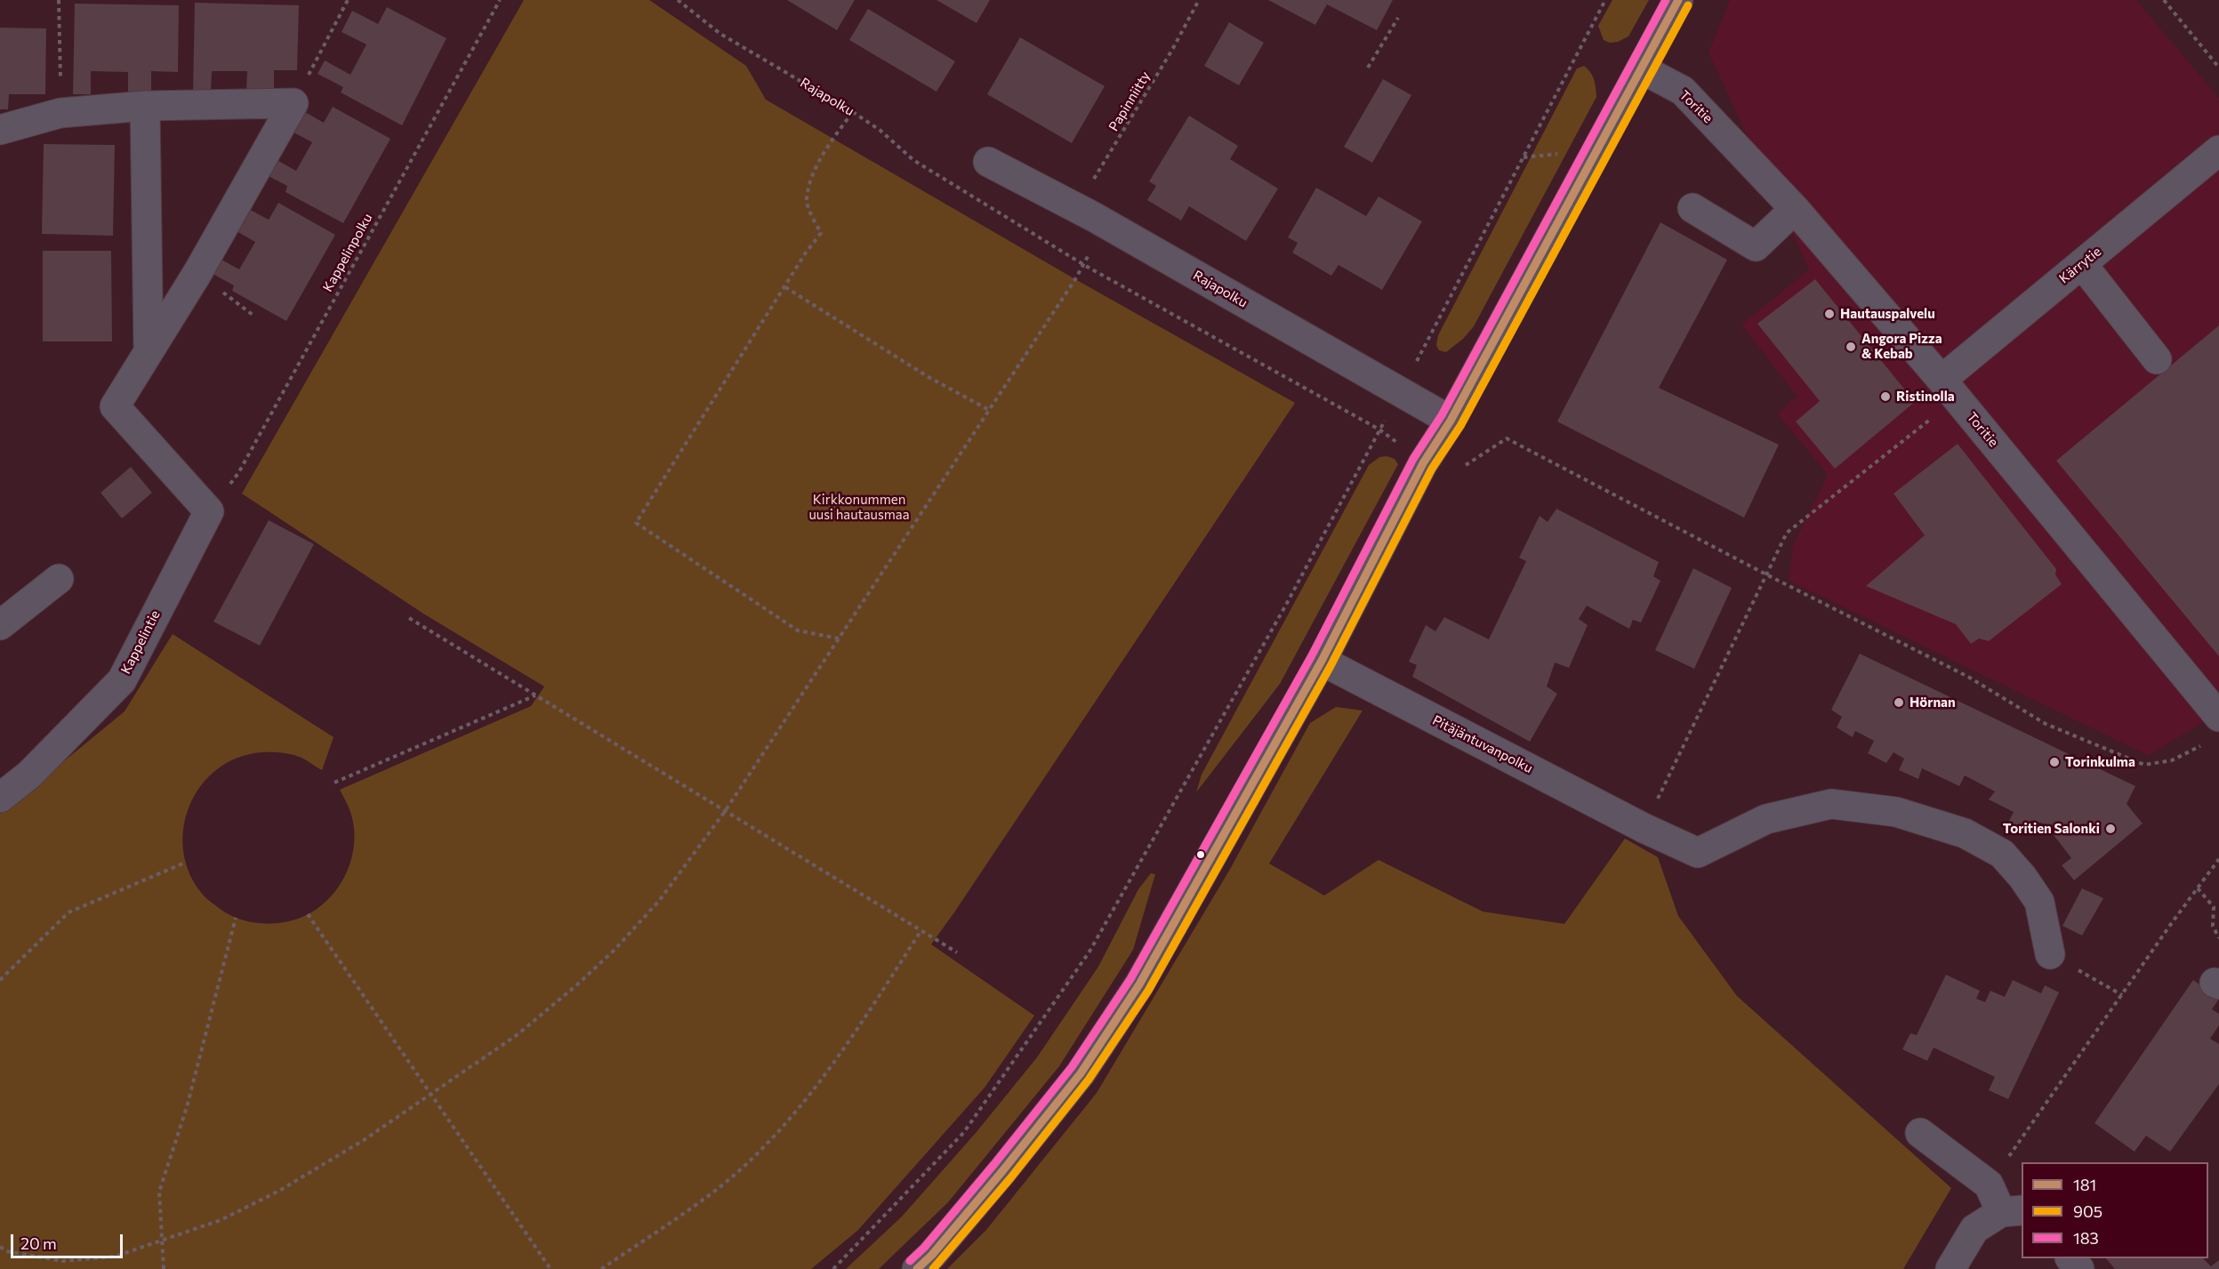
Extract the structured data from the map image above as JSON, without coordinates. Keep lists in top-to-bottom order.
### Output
{
  "streets": {
    "street": [
      "Rajapolku",
      "Toritie",
      "Kärrytie",
      "Kappelintie",
      "Pitäjäntuvanpolku"
    ],
    "path": ["Papinniitty", "Kappelinpolku"]
  },
  "crossings": [
    ["Rajapolku", "Papinniitty"],
    ["Toritie", "Kärrytie"],
    ["Kappelinpolku", "Kappelintie"]
  ],
  "parks": ["Kirkkonummen uusi hautausmaa"],
  "places": [
    "Hautauspalvelu",
    "Angora Pizza & Kebab",
    "Ristinolla",
    "Hörnan",
    "Torinkulma",
    "Toritien Salonki"
  ],
  "lines": ["transit line 181", "transit line 183", "transit line 905"],
  "legend": ["181", "905", "183"],
  "scale_bar": "20 m"
}
